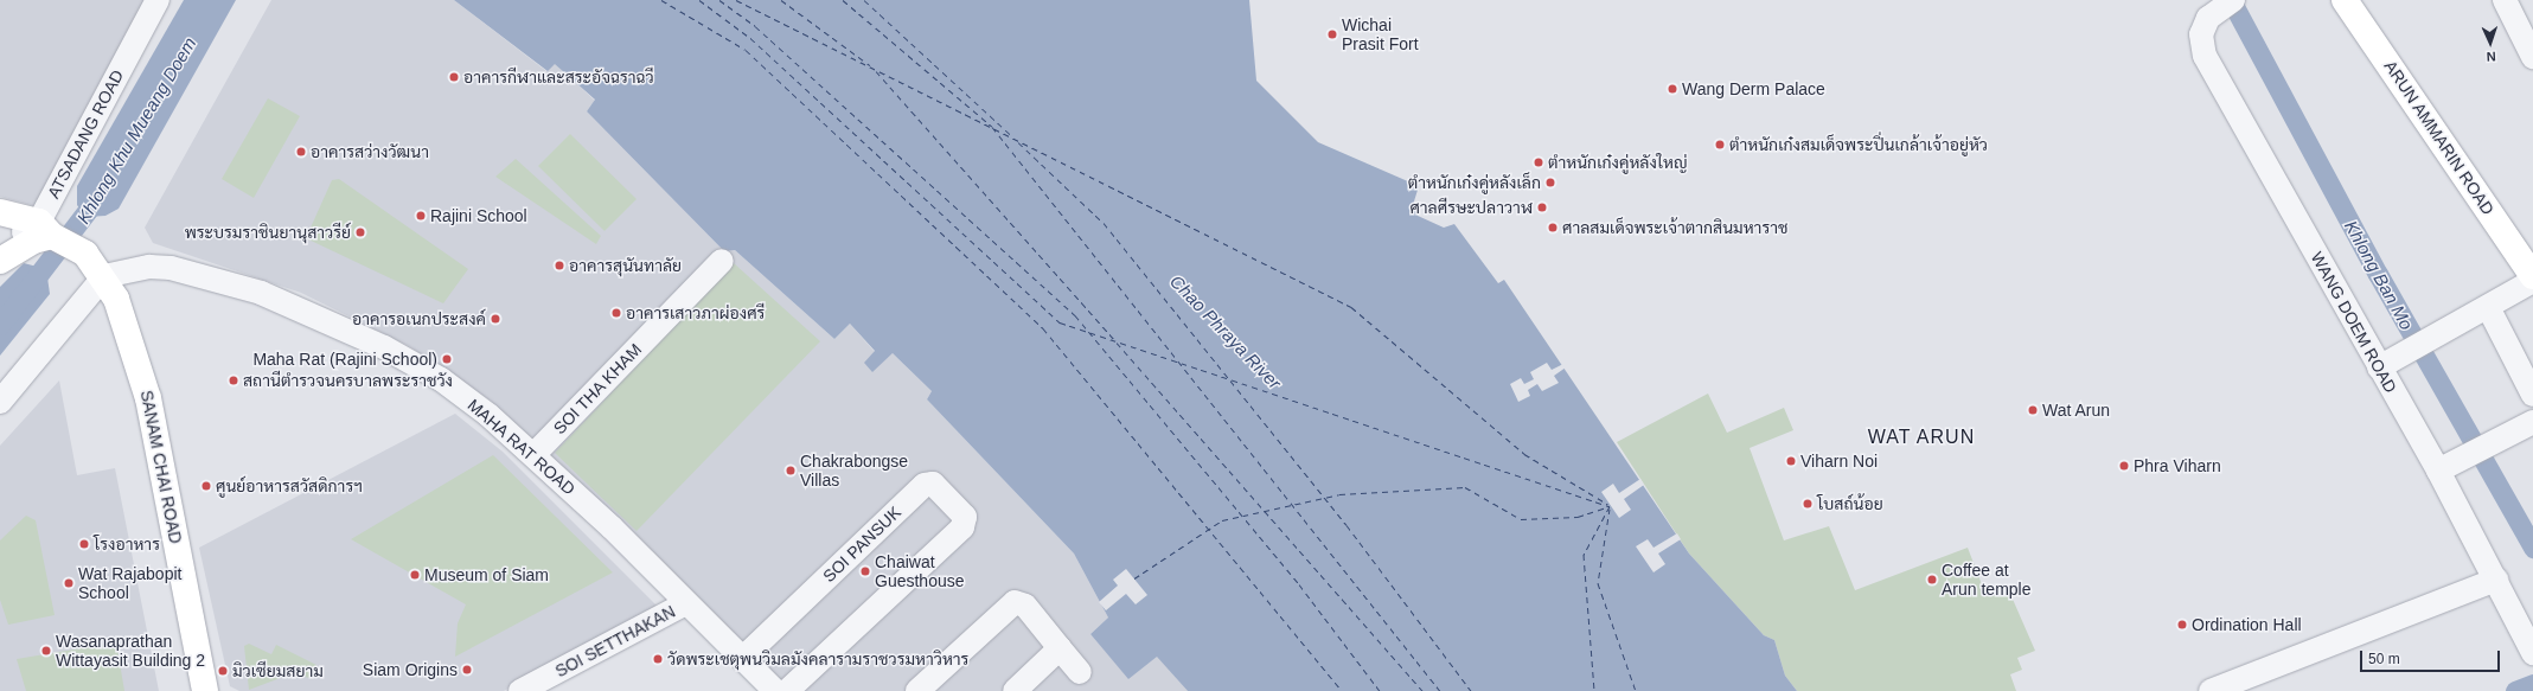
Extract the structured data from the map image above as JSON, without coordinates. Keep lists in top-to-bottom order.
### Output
{
  "streets": {
    "main road": ["ARUN AMMARIN ROAD", "SANAM CHAI ROAD"],
    "street": [
      "ATSADANG ROAD",
      "WANG DOEM ROAD",
      "SOI THA KHAM",
      "MAHA RAT ROAD",
      "SOI PANSUK",
      "SOI SETTHAKAN"
    ]
  },
  "crossings": [
    ["ATSADANG ROAD", "SANAM CHAI ROAD"],
    ["SOI THA KHAM", "MAHA RAT ROAD"],
    ["MAHA RAT ROAD", "SANAM CHAI ROAD"],
    ["MAHA RAT ROAD", "SOI PANSUK"],
    ["MAHA RAT ROAD", "SOI SETTHAKAN"]
  ],
  "districts": ["WAT ARUN"],
  "water": ["Khlong Khu Mueang Doem", "Khlong Ban Mo", "Chao Phraya River"],
  "places": [
    "Wichai Prasit Fort",
    "อาคารกีฬาและสระอัจฉราฉวี",
    "Wang Derm Palace",
    "ตำหนักเก๋งสมเด็จพระปิ่นเกล้าเจ้าอยู่หัว",
    "อาคารสว่างวัฒนา",
    "ตำหนักเก๋งคู่หลังใหญ่",
    "ตำหนักเก๋งคู่หลังเล็ก",
    "ศาลศีรษะปลาวาฬ",
    "Rajini School",
    "ศาลสมเด็จพระเจ้าตากสินมหาราช",
    "พระบรมราชินยานุสาวรีย์",
    "อาคารสุนันทาลัย",
    "อาคารเสาวภาผ่องศรี",
    "อาคารอเนกประสงค์",
    "Maha Rat (Rajini School)",
    "สถานีตำรวจนครบาลพระราชวัง",
    "Wat Arun",
    "Viharn Noi",
    "Phra Viharn",
    "Chakrabongse Villas",
    "ศูนย์อาหารสวัสดิการฯ",
    "โบสถ์น้อย",
    "โรงอาหาร",
    "Chaiwat Guesthouse",
    "Museum of Siam",
    "Coffee at Arun temple",
    "Wat Rajabopit School",
    "Ordination Hall",
    "Wasanaprathan Wittayasit Building 2",
    "วัดพระเชตุพนวิมลมังคลารามราชวรมหาวิหาร",
    "Siam Origins",
    "มิวเซียมสยาม"
  ],
  "scale_bar": "50 m",
  "north": "bottom"
}
